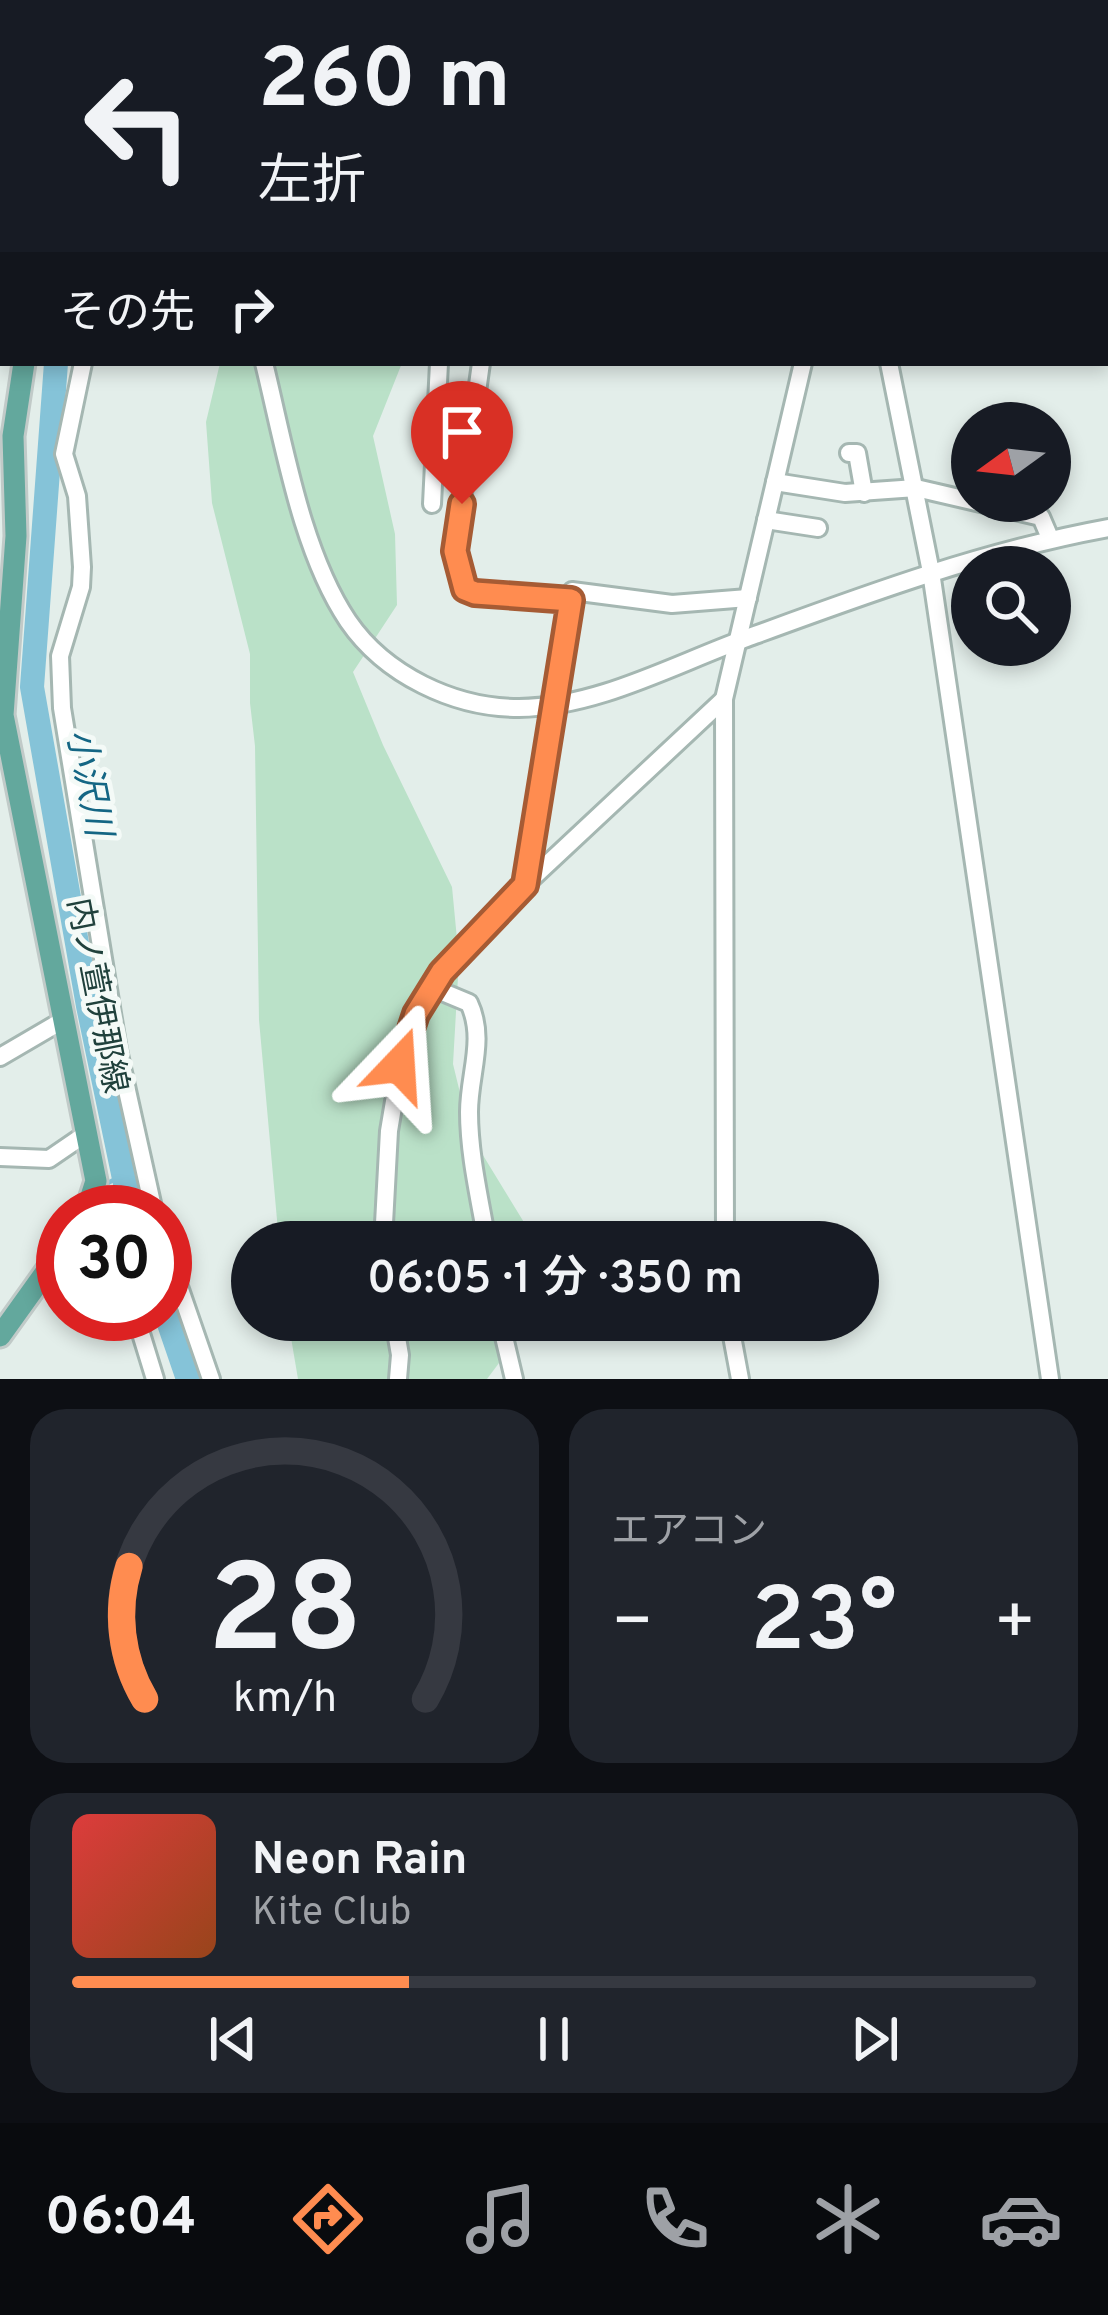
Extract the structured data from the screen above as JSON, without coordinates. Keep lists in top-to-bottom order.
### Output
{
  "streets": {
    "main road": ["内ノ萱伊那線"]
  },
  "water": ["小沢川"],
  "north": "left",
  "page": {
    "turn": ["260 m", "左折"],
    "then": "その先",
    "limit": "30",
    "trip": "06:05 · 1 分 · 350 m",
    "tile": "エアコン",
    "heat": ["−", "23°", "+"],
    "song": ["Neon Rain", "Kite Club"],
    "tabs": "06:04",
    "gauge": ["28", "km/h"]
  }
}
